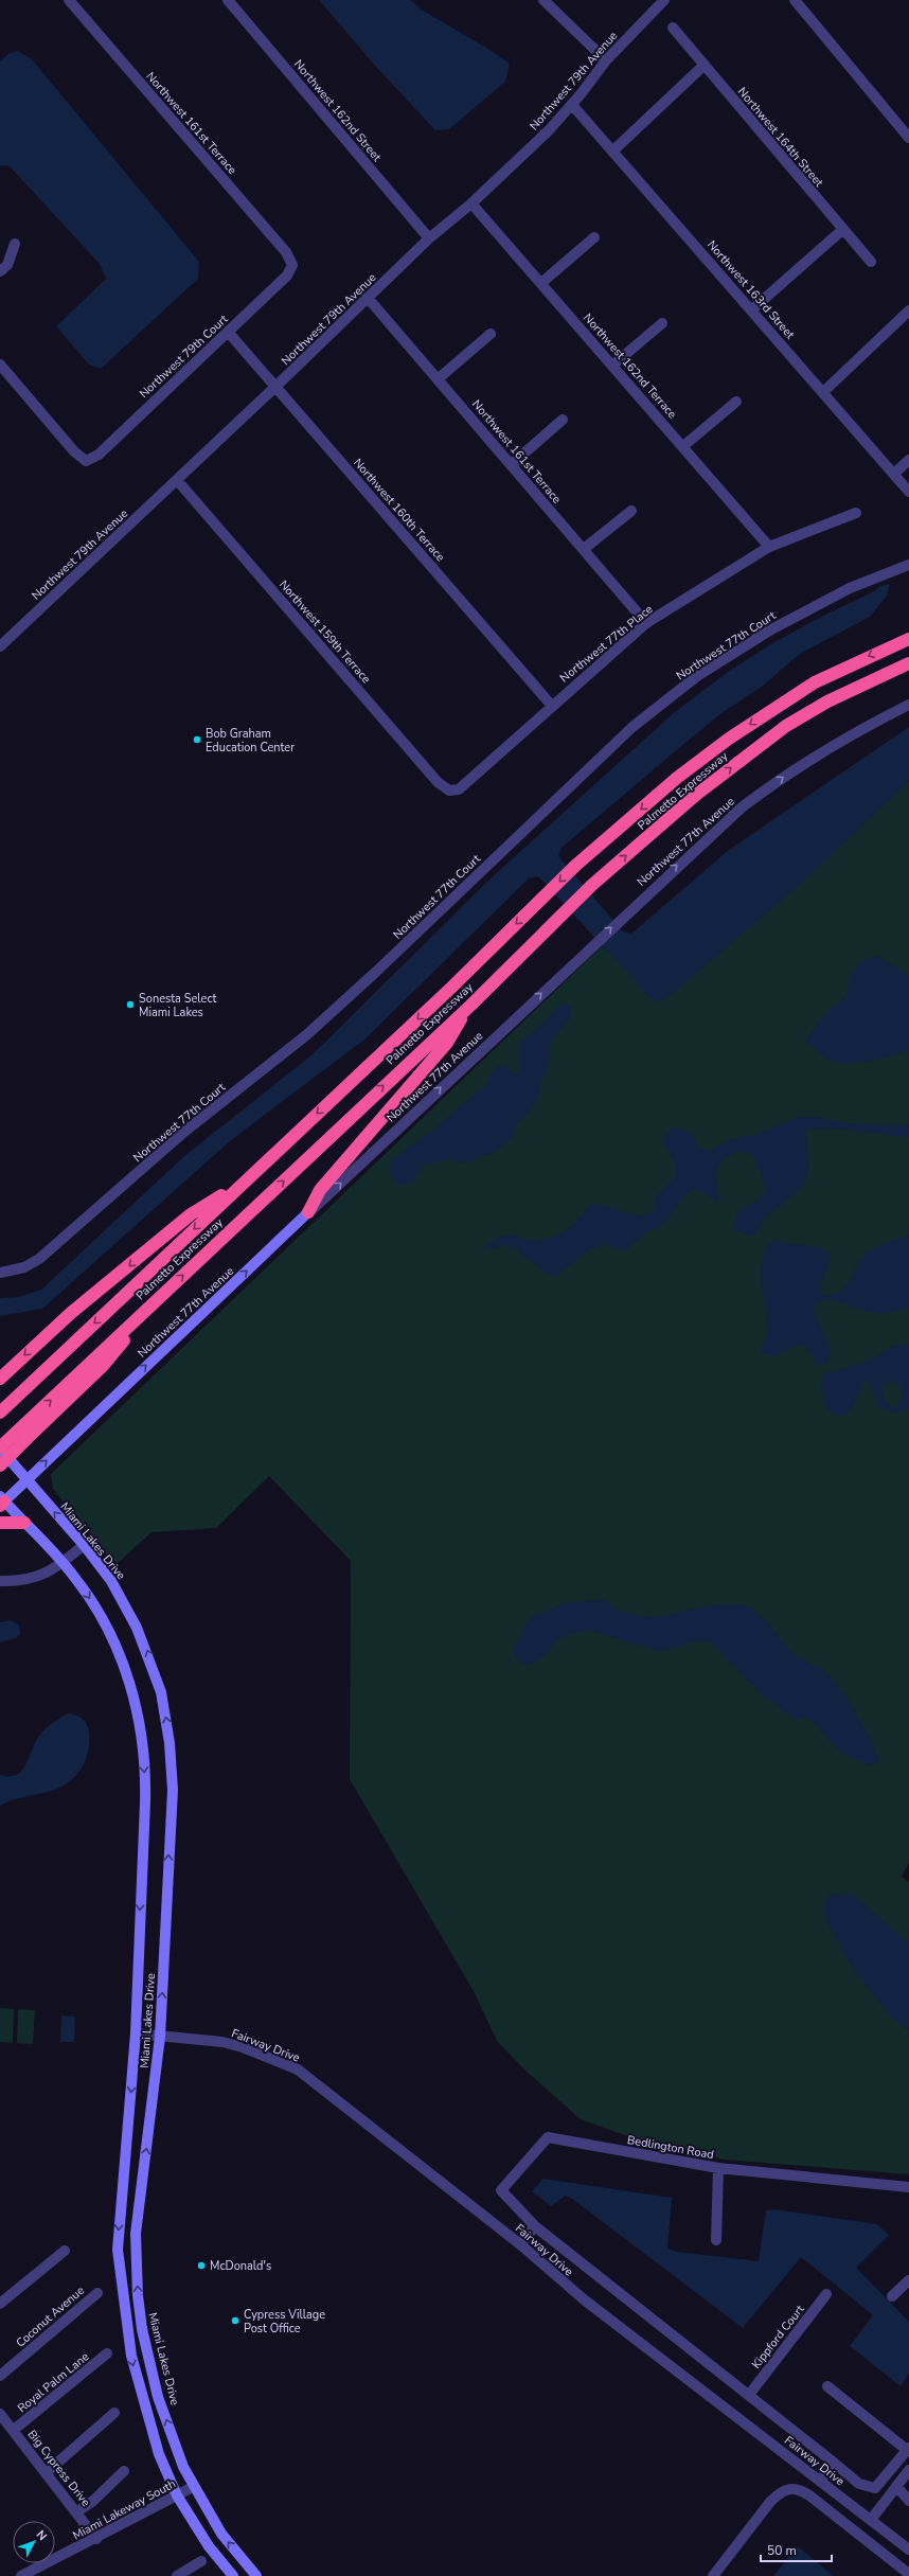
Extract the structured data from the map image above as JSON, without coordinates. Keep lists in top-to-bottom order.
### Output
{
  "streets": {
    "highway": ["Palmetto Expressway"],
    "main road": ["Northwest 77th Avenue", "Miami Lakes Drive"],
    "street": [
      "Northwest 79th Avenue",
      "Northwest 162nd Street",
      "Northwest 161st Terrace",
      "Northwest 164th Street",
      "Northwest 163rd Street",
      "Northwest 79th Court",
      "Northwest 162nd Terrace",
      "Northwest 160th Terrace",
      "Northwest 159th Terrace",
      "Northwest 77th Place",
      "Northwest 77th Court",
      "Fairway Drive",
      "Bedlington Road",
      "Coconut Avenue",
      "Kippford Court",
      "Royal Palm Lane",
      "Big Cypress Drive",
      "Miami Lakeway South"
    ]
  },
  "crossings": [
    ["Northwest 79th Avenue", "Northwest 162nd Street"],
    ["Northwest 79th Avenue", "Northwest 161st Terrace"],
    ["Northwest 79th Avenue", "Northwest 163rd Street"],
    ["Northwest 79th Avenue", "Northwest 162nd Terrace"],
    ["Northwest 79th Avenue", "Northwest 160th Terrace"],
    ["Northwest 79th Avenue", "Northwest 159th Terrace"],
    ["Northwest 161st Terrace", "Northwest 79th Court"],
    ["Northwest 161st Terrace", "Northwest 77th Place"],
    ["Northwest 79th Court", "Northwest 160th Terrace"],
    ["Northwest 162nd Terrace", "Northwest 77th Place"],
    ["Northwest 160th Terrace", "Northwest 77th Place"],
    ["Northwest 159th Terrace", "Northwest 77th Place"],
    ["Northwest 77th Avenue", "Miami Lakes Drive"],
    ["Miami Lakes Drive", "Fairway Drive"],
    ["Miami Lakes Drive", "Miami Lakeway South"],
    ["Bedlington Road", "Kippford Court"],
    ["Royal Palm Lane", "Big Cypress Drive"],
    ["Big Cypress Drive", "Miami Lakeway South"]
  ],
  "one_way": ["Northwest 77th Avenue"],
  "places": [
    "Bob Graham Education Center",
    "Sonesta Select Miami Lakes",
    "McDonald's",
    "Cypress Village Post Office"
  ],
  "scale_bar": "50 m",
  "north": "top right"
}
